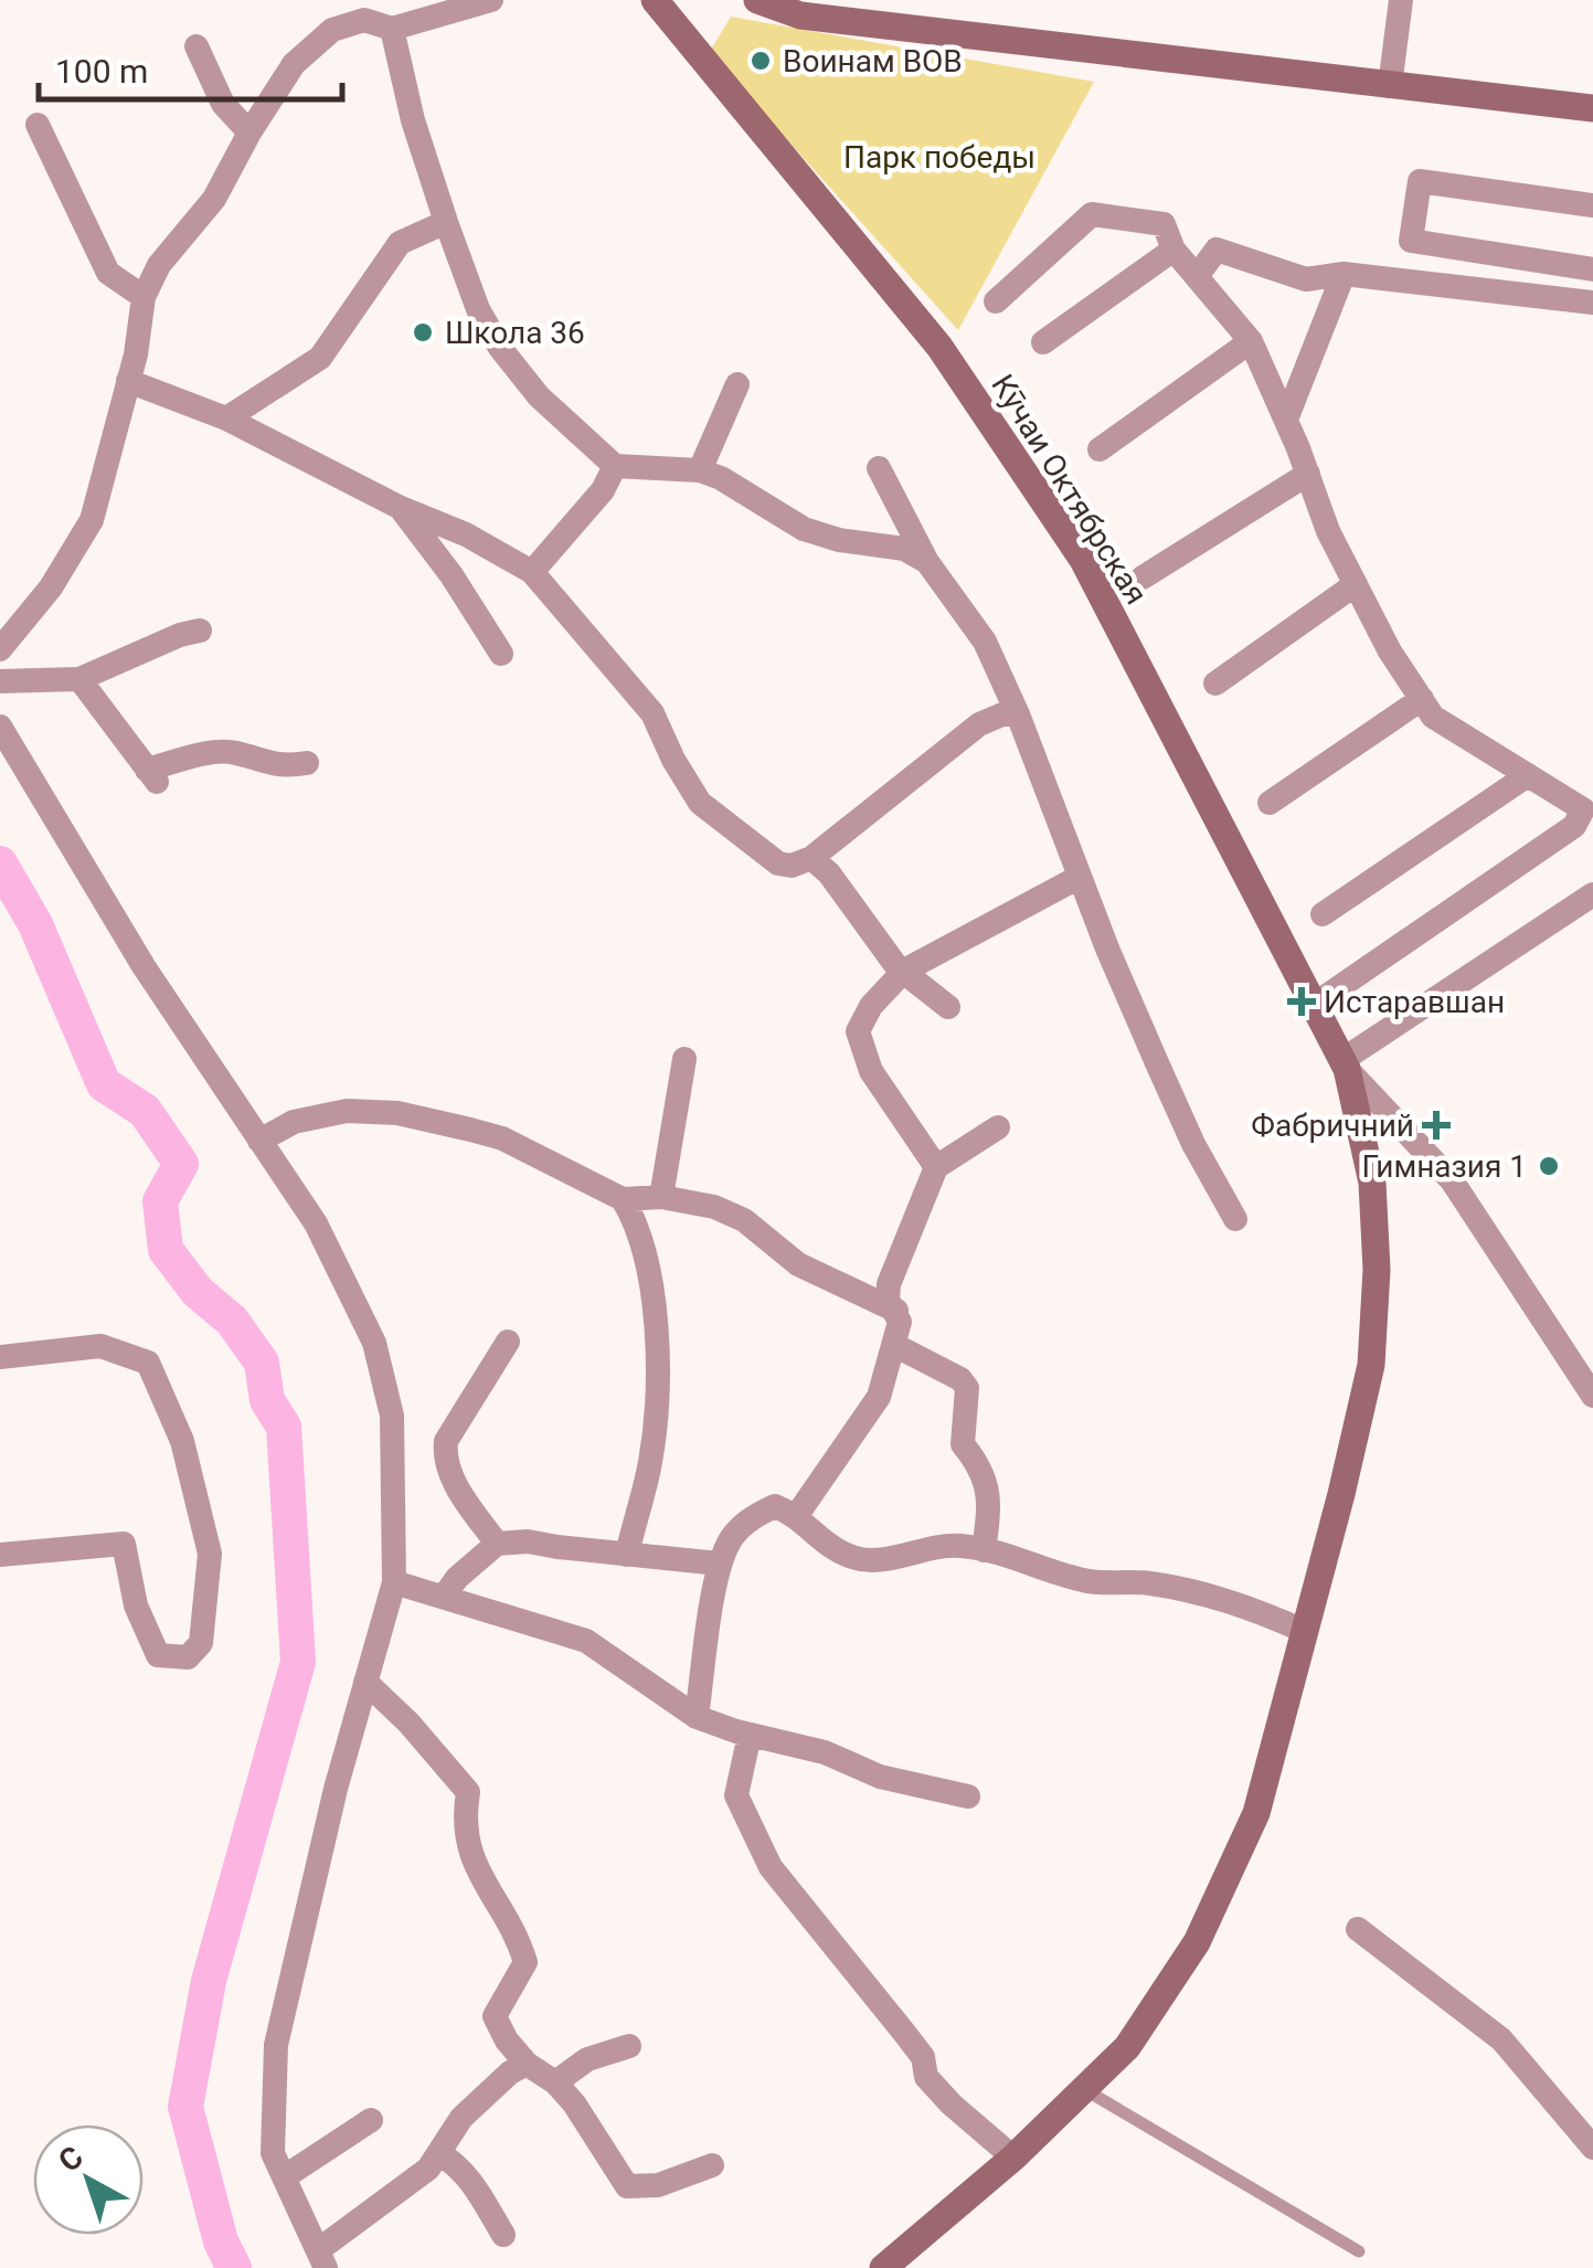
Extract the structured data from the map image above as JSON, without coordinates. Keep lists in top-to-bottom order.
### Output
{
  "streets": {
    "main road": ["Кӯчаи Октябрская"]
  },
  "parks": ["Парк победы"],
  "places": {
    "other": ["Воинам ВОВ", "Школа 36", "Гимназия 1"],
    "health": ["Истаравшан", "Фабричний"]
  },
  "scale_bar": "100 m",
  "north": "top left"
}
